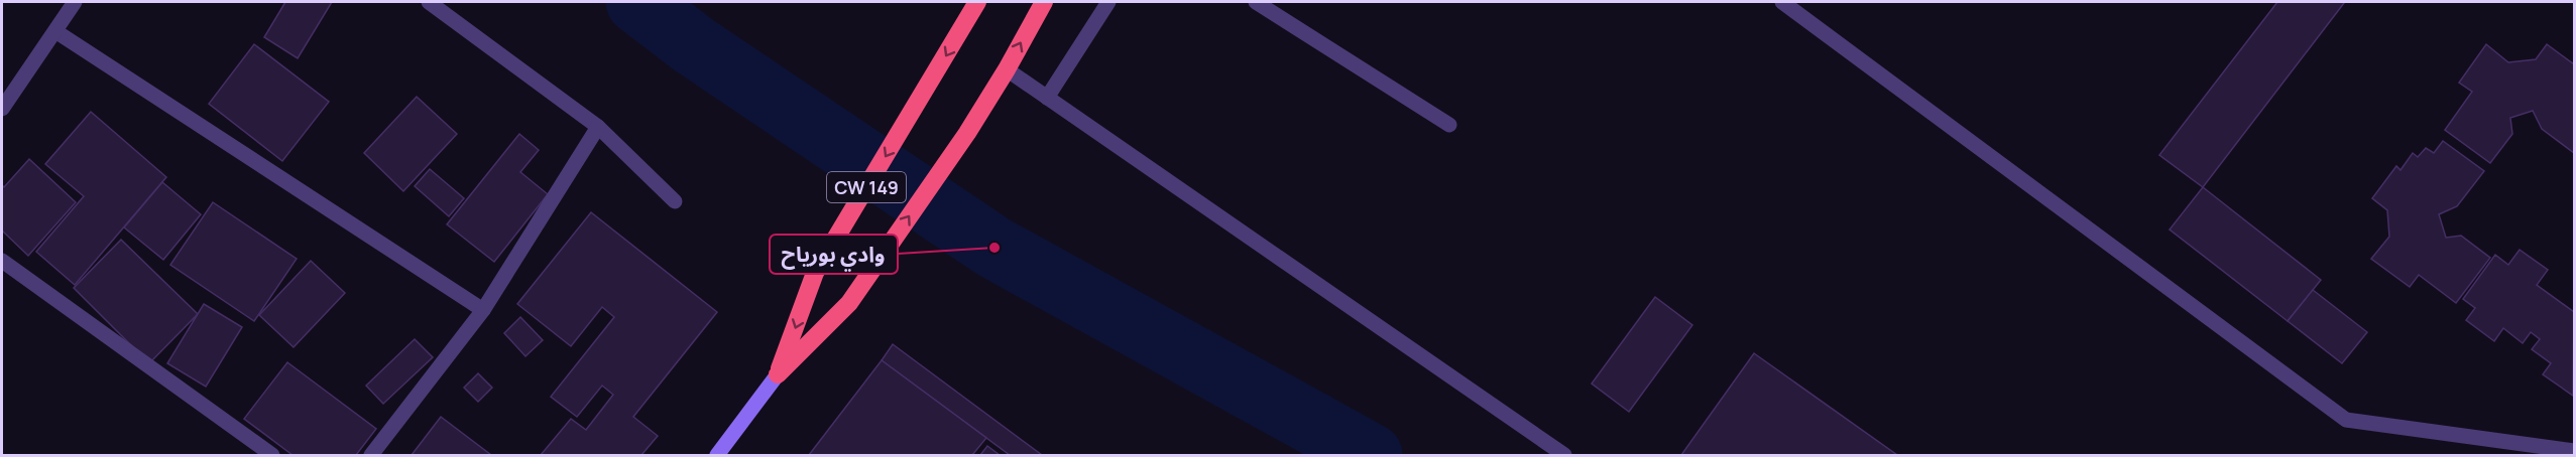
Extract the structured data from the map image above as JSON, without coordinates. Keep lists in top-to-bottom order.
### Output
{
  "streets": {
    "highway": ["CW 149"]
  },
  "places": ["وادي بورياح"]
}
